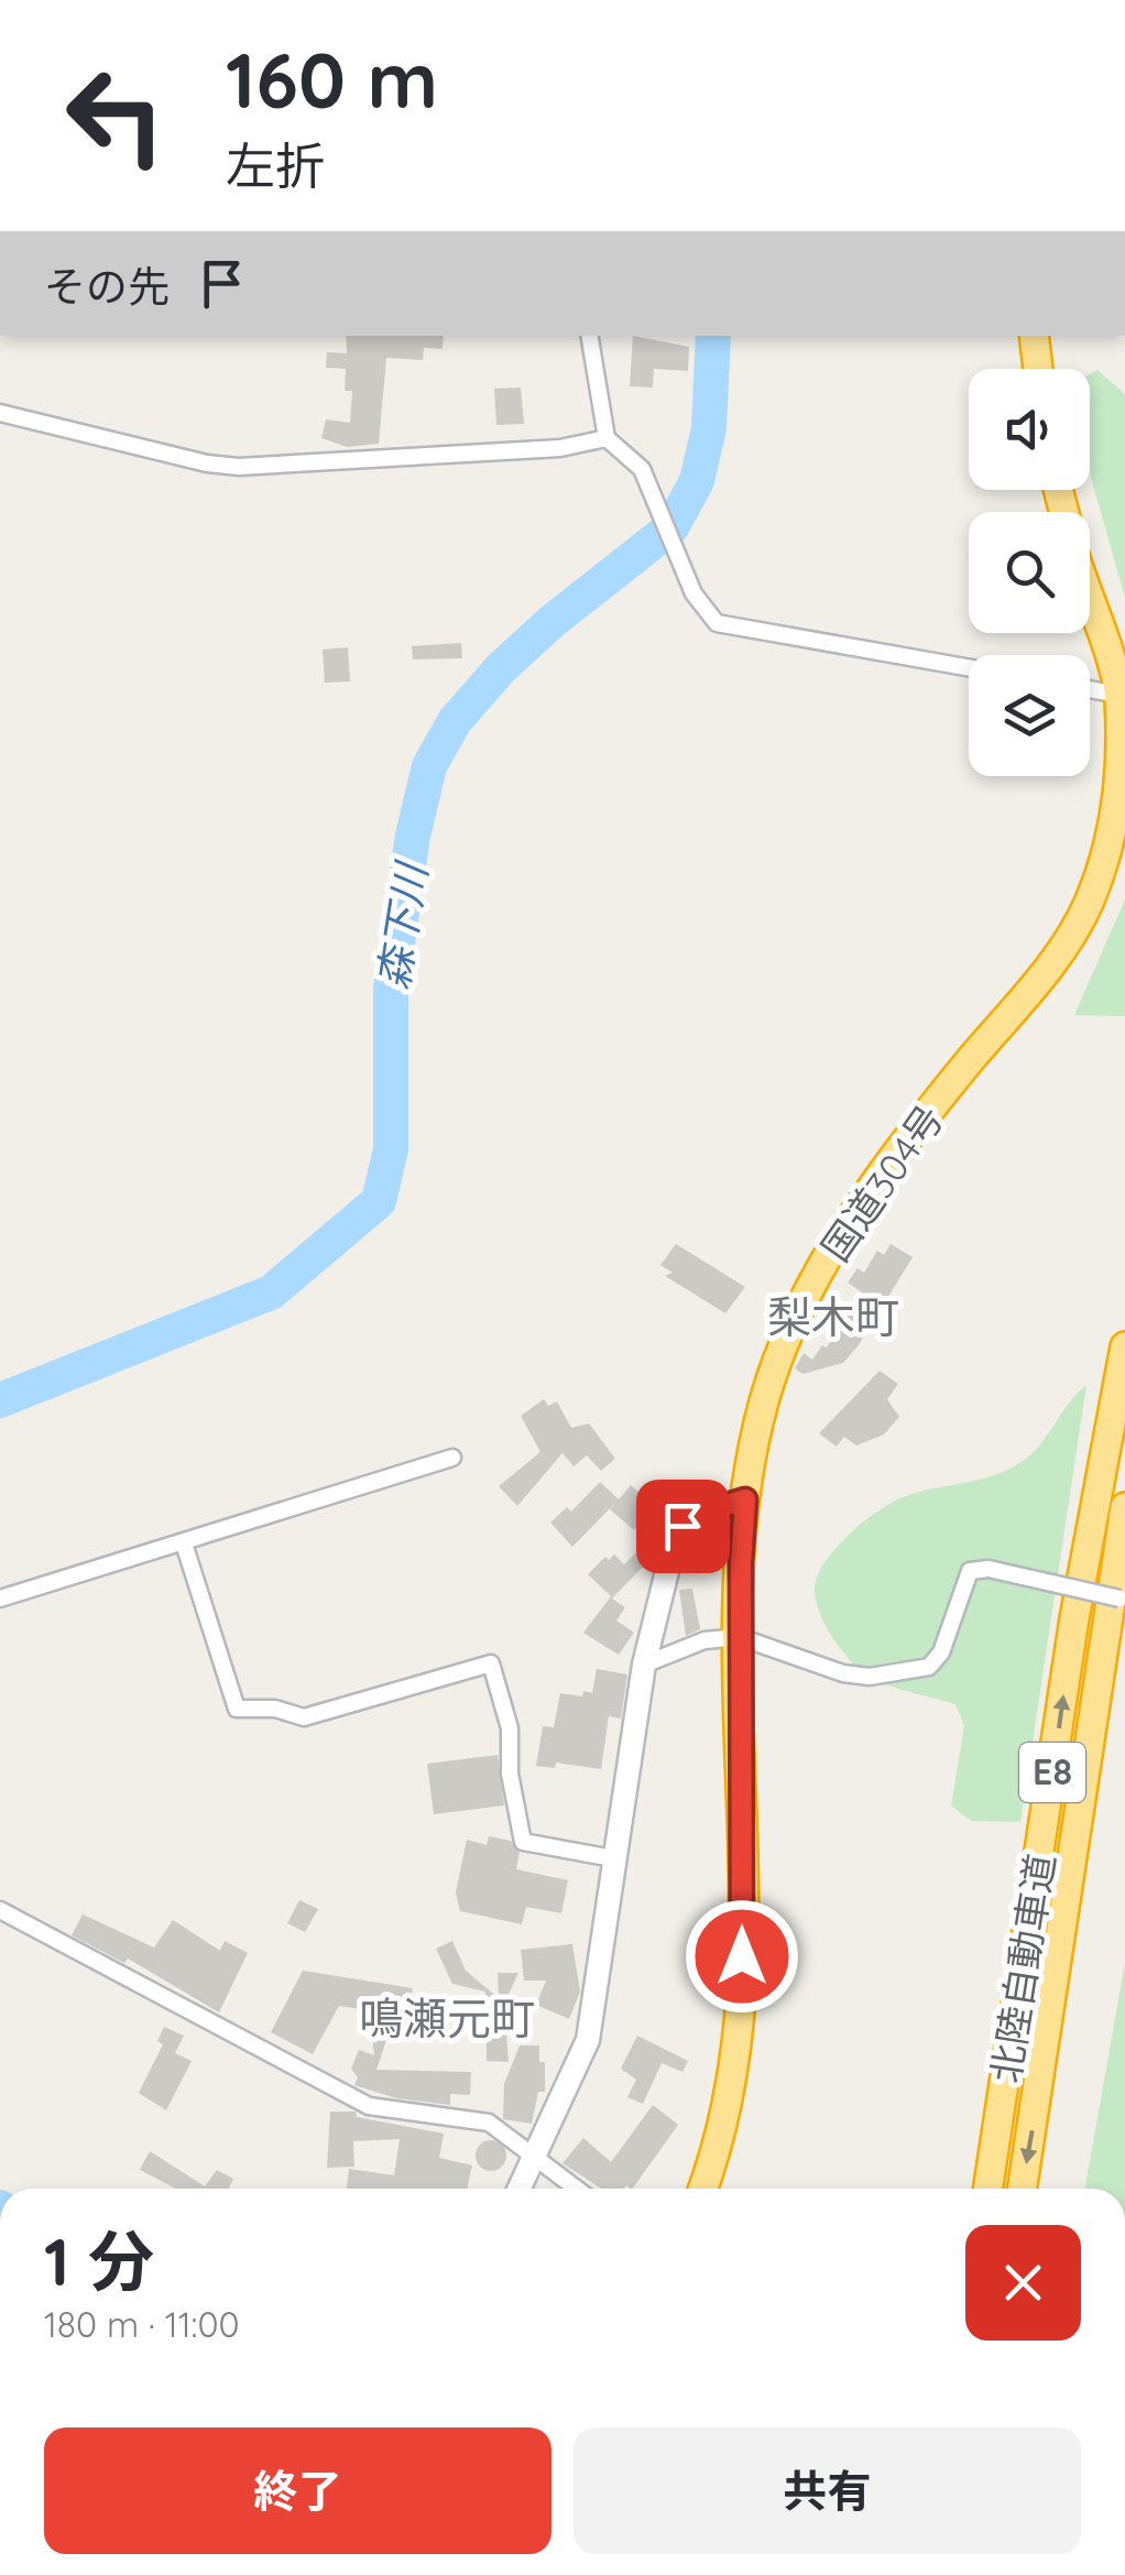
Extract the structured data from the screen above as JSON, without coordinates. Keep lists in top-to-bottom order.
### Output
{
  "streets": {
    "highway": ["国道304号", "E8", "北陸自動車道"]
  },
  "districts": ["梨木町", "鳴瀬元町"],
  "water": ["森下川"],
  "page": {
    "turn": ["160 m", "左折"],
    "then": "その先",
    "heading": ["1 分", "180 m · 11:00"],
    "buttons": ["終了", "共有"]
  }
}
